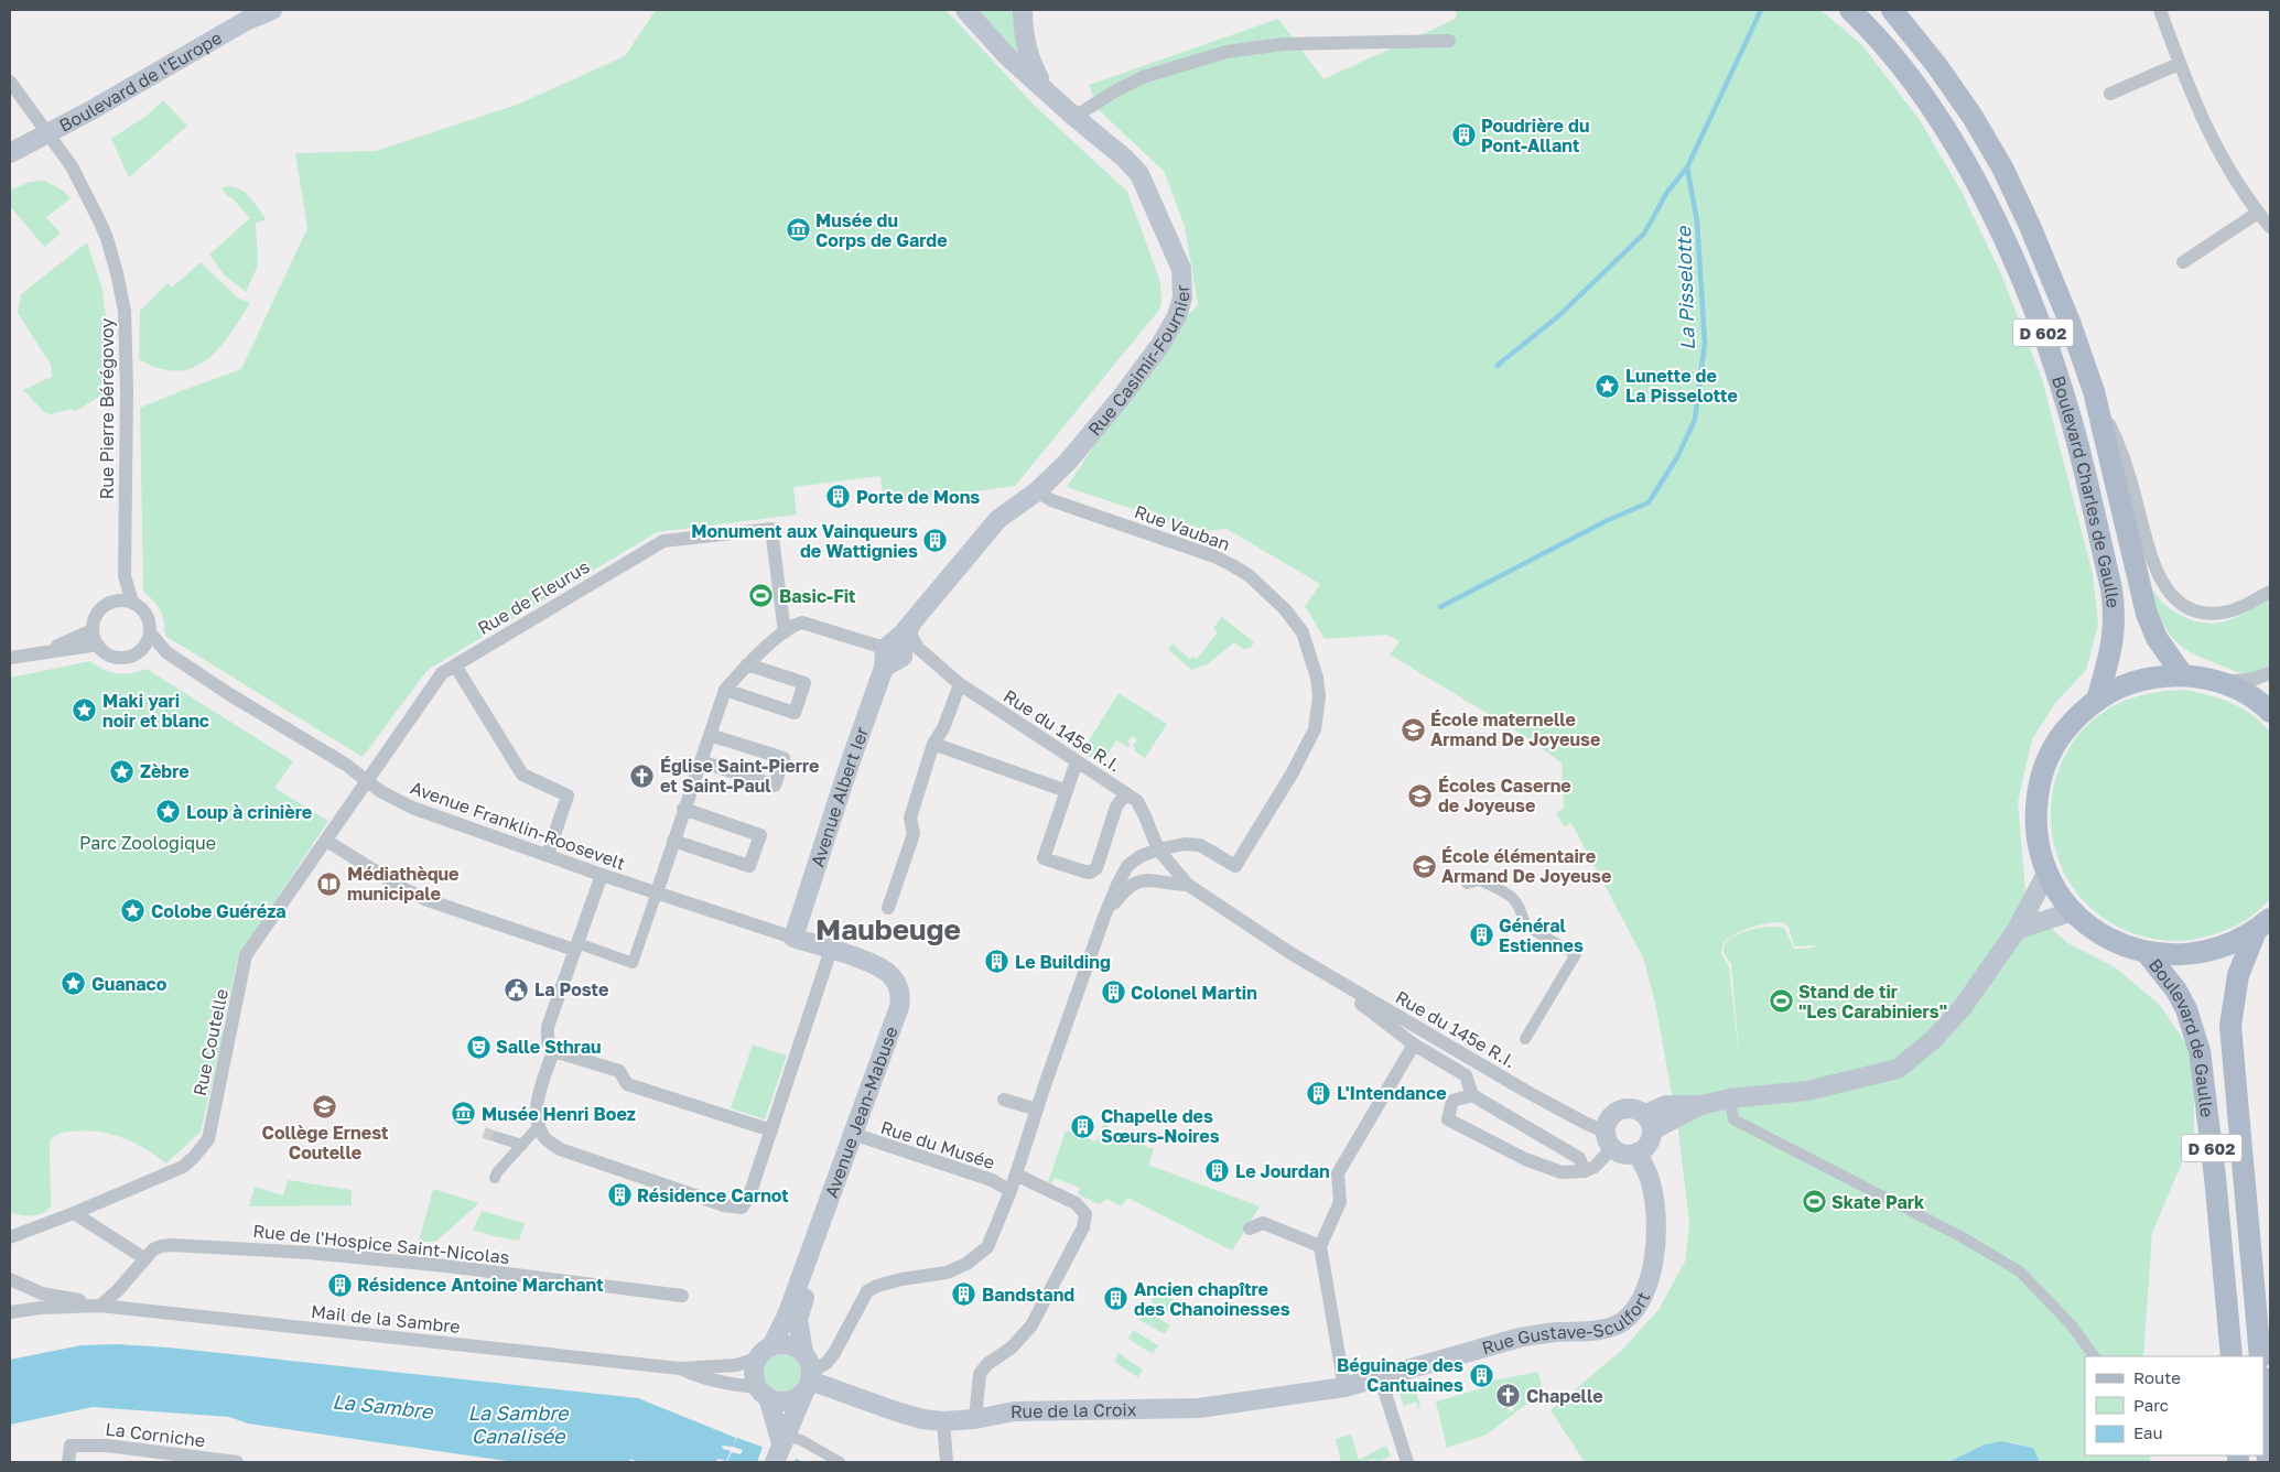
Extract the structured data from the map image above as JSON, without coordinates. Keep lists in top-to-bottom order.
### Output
{
  "streets": {
    "main road": [
      "Boulevard de l'Europe",
      "D 602",
      "Rue Casimir-Fournier",
      "Boulevard Charles de Gaulle",
      "Avenue Albert Ier",
      "Boulevard de Gaulle",
      "Avenue Jean-Mabuse",
      "Rue Gustave-Sculfort",
      "Rue de la Croix"
    ],
    "street": [
      "Rue Pierre Bérégovoy",
      "Rue Vauban",
      "Rue de Fleurus",
      "Rue du 145e R.I.",
      "Avenue Franklin-Roosevelt",
      "Rue Coutelle",
      "Rue du Musée",
      "Rue de l'Hospice Saint-Nicolas",
      "Mail de la Sambre",
      "La Corniche"
    ]
  },
  "crossings": [
    ["Boulevard de l'Europe", "Rue Pierre Bérégovoy"],
    ["Rue Casimir-Fournier", "Rue Vauban"],
    ["Rue Casimir-Fournier", "Rue du 145e R.I."],
    ["Rue Casimir-Fournier", "Avenue Albert Ier"],
    ["Rue Pierre Bérégovoy", "Avenue Franklin-Roosevelt"],
    ["Rue Vauban", "Rue du 145e R.I."],
    ["Rue de Fleurus", "Avenue Franklin-Roosevelt"],
    ["Rue de Fleurus", "Rue Coutelle"],
    ["Rue du 145e R.I.", "Avenue Albert Ier"],
    ["Rue du 145e R.I.", "Rue Gustave-Sculfort"],
    ["Avenue Albert Ier", "Avenue Franklin-Roosevelt"],
    ["Avenue Albert Ier", "Avenue Jean-Mabuse"],
    ["Avenue Franklin-Roosevelt", "Rue Coutelle"],
    ["Avenue Franklin-Roosevelt", "Avenue Jean-Mabuse"],
    ["Avenue Jean-Mabuse", "Rue du Musée"],
    ["Avenue Jean-Mabuse", "Mail de la Sambre"],
    ["Avenue Jean-Mabuse", "Rue de la Croix"],
    ["Rue de l'Hospice Saint-Nicolas", "Mail de la Sambre"],
    ["Rue Gustave-Sculfort", "Rue de la Croix"],
    ["Mail de la Sambre", "Rue de la Croix"]
  ],
  "districts": ["Maubeuge"],
  "water": ["La Pisselotte", "La Sambre", "La Sambre Canalisée"],
  "parks": ["Parc Zoologique"],
  "places": {
    "building": [
      "Poudrière du Pont-Allant",
      "Porte de Mons",
      "Monument aux Vainqueurs de Wattignies",
      "Général Estiennes",
      "Le Building",
      "Colonel Martin",
      "L'Intendance",
      "Chapelle des Sœurs-Noires",
      "Le Jourdan",
      "Résidence Carnot",
      "Résidence Antoine Marchant",
      "Bandstand",
      "Ancien chapître des Chanoinesses",
      "Béguinage des Cantuaines"
    ],
    "museum": ["Musée du Corps de Garde", "Musée Henri Boez"],
    "place": [
      "Lunette de La Pisselotte",
      "Maki yari noir et blanc",
      "Zèbre",
      "Loup à crinière",
      "Colobe Guéréza",
      "Guanaco"
    ],
    "sports": ["Basic-Fit", "Stand de tir \"Les Carabiniers\"", "Skate Park"],
    "school or university": [
      "École maternelle Armand De Joyeuse",
      "Écoles Caserne de Joyeuse",
      "École élémentaire Armand De Joyeuse",
      "Collège Ernest Coutelle"
    ],
    "church": ["Église Saint-Pierre et Saint-Paul", "Chapelle"],
    "library": ["Médiathèque municipale"],
    "public building": ["La Poste"],
    "theatre": ["Salle Sthrau"]
  },
  "legend": ["Route", "Parc", "Eau"]
}
